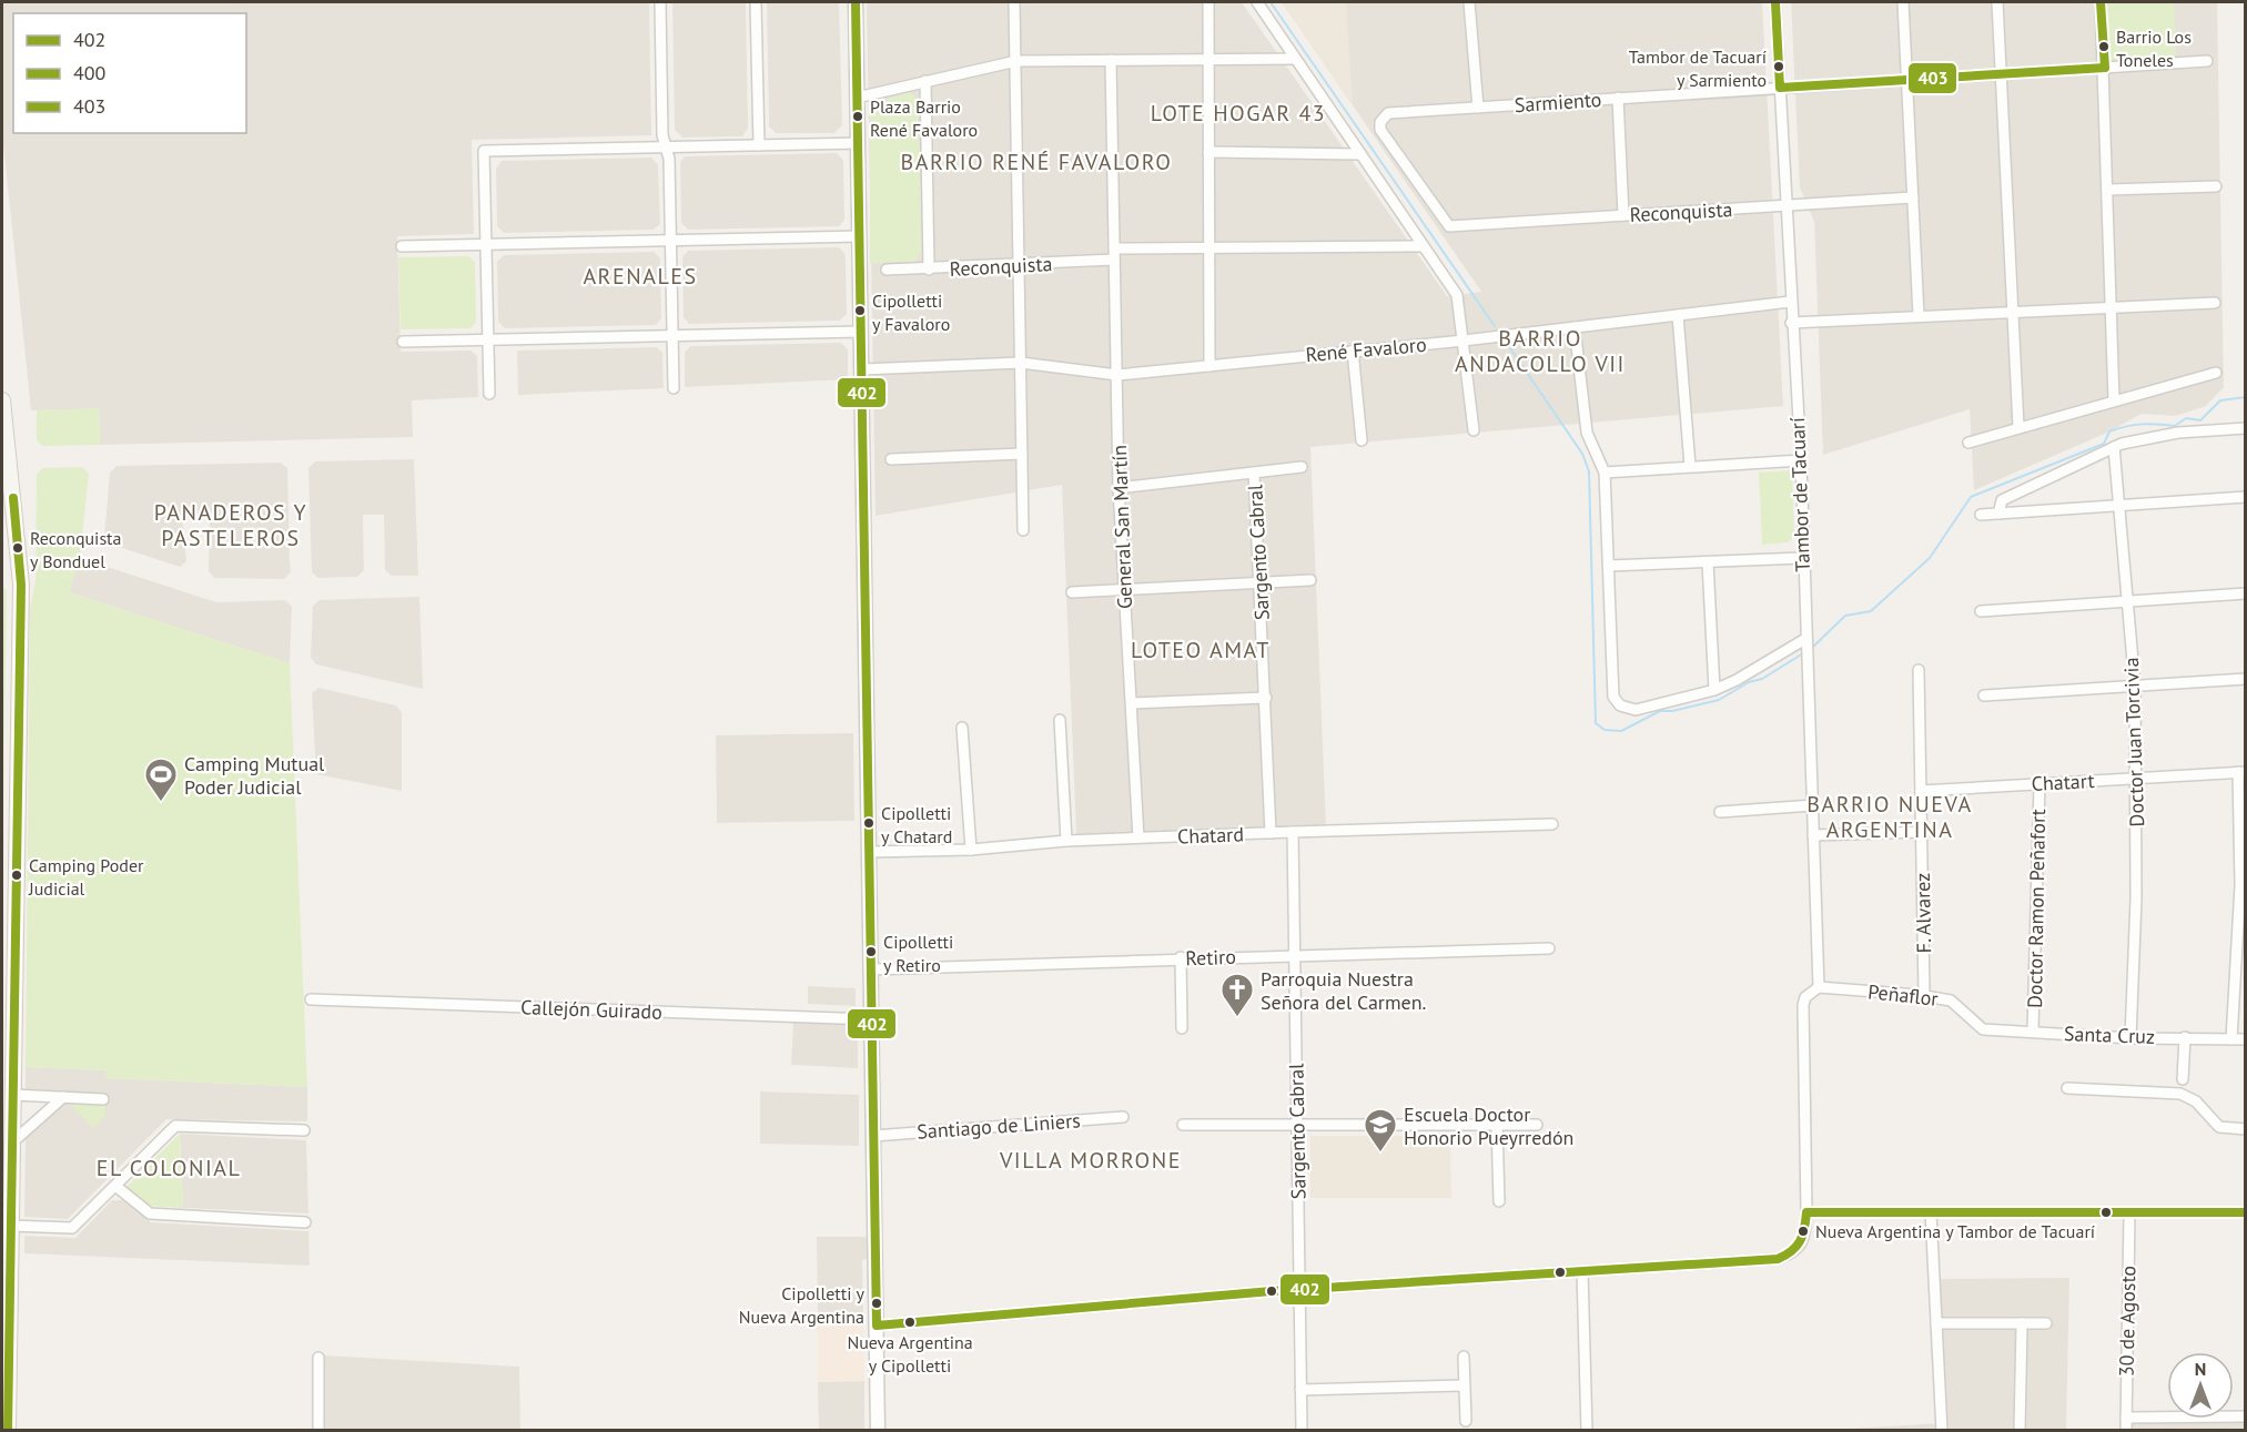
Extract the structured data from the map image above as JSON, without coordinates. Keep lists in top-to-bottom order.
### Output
{
  "streets": {
    "street": [
      "Sarmiento",
      "Reconquista",
      "René Favaloro",
      "Tambor de Tacuarí",
      "General San Martín",
      "Sargento Cabral",
      "Doctor Juan Torcivia",
      "Chatart",
      "Chatard",
      "Doctor Ramon Peñafort",
      "F. Alvarez",
      "Retiro",
      "Peñaflor",
      "Callejón Guirado",
      "Santa Cruz",
      "Santiago de Liniers",
      "30 de Agosto"
    ]
  },
  "crossings": [
    ["Sarmiento", "Reconquista"],
    ["Sarmiento", "Tambor de Tacuarí"],
    ["Reconquista", "Tambor de Tacuarí"],
    ["Reconquista", "General San Martín"],
    ["René Favaloro", "Tambor de Tacuarí"],
    ["René Favaloro", "General San Martín"],
    ["Tambor de Tacuarí", "Peñaflor"],
    ["General San Martín", "Chatard"],
    ["Sargento Cabral", "Chatard"],
    ["Sargento Cabral", "Retiro"],
    ["Doctor Juan Torcivia", "Chatart"],
    ["Doctor Juan Torcivia", "Santa Cruz"],
    ["Chatart", "Doctor Ramon Peñafort"],
    ["Chatart", "F. Alvarez"],
    ["Doctor Ramon Peñafort", "Santa Cruz"],
    ["F. Alvarez", "Peñaflor"],
    ["Peñaflor", "Santa Cruz"]
  ],
  "districts": [
    "LOTE HOGAR 43",
    "BARRIO RENÉ FAVALORO",
    "ARENALES",
    "BARRIO ANDACOLLO VII",
    "PANADEROS Y PASTELEROS",
    "LOTEO AMAT",
    "BARRIO NUEVA ARGENTINA",
    "VILLA MORRONE",
    "EL COLONIAL"
  ],
  "places": {
    "other": [
      "Barrio Los Toneles",
      "Tambor de Tacuarí y Sarmiento",
      "Plaza Barrio René Favaloro",
      "Cipolletti y Favaloro",
      "Reconquista y Bonduel",
      "Cipolletti y Chatard",
      "Camping Poder Judicial",
      "Cipolletti y Retiro",
      "Nueva Argentina y Tambor de Tacuarí",
      "Cipolletti y Nueva Argentina",
      "Nueva Argentina y Cipolletti"
    ],
    "sports": ["Camping Mutual Poder Judicial"],
    "church": ["Parroquia Nuestra Señora del Carmen."],
    "school or university": ["Escuela Doctor Honorio Pueyrredón"]
  },
  "lines": ["transit line 402", "transit line 403", "transit line 400"],
  "legend": ["402", "400", "403"],
  "north": "top"
}
